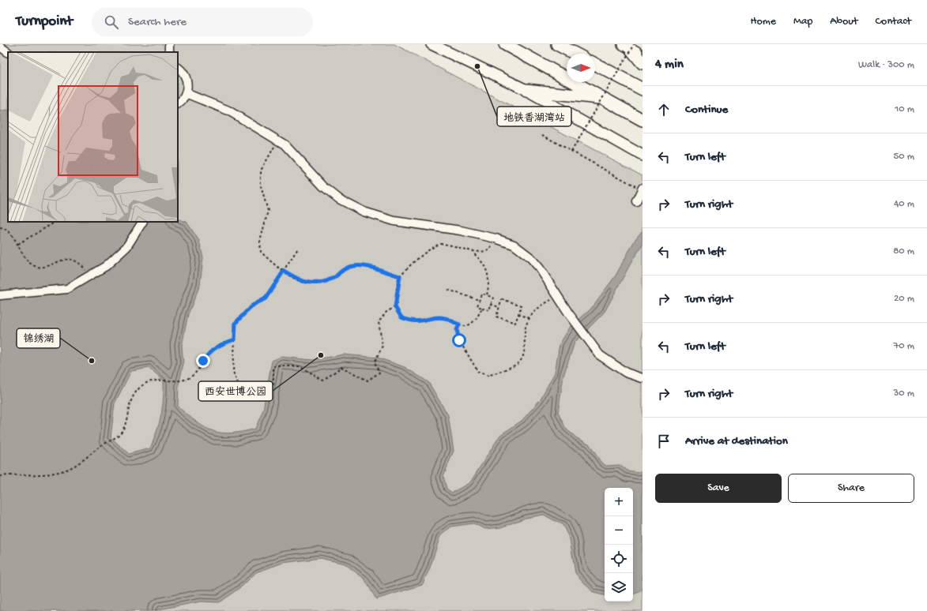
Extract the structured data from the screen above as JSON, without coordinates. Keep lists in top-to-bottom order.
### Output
{
  "places": ["地铁香湖湾站", "西安世博公园", "锦绣湖"],
  "north": "right",
  "page": {
    "header": "Turnpoint",
    "search": "Search here",
    "nav": [
      "Home",
      "Map",
      "About",
      "Contact"
    ],
    "heading": ["4 min", "Walk · 300 m"],
    "list": [
      ["Continue", "10 m"],
      ["Turn left", "50 m"],
      ["Turn right", "40 m"],
      ["Turn left", "80 m"],
      ["Turn right", "20 m"],
      ["Turn left", "70 m"],
      ["Turn right", "30 m"],
      "Arrive at destination"
    ],
    "buttons": ["Save", "Share"],
    "map_buttons": ["+", "−"]
  }
}
